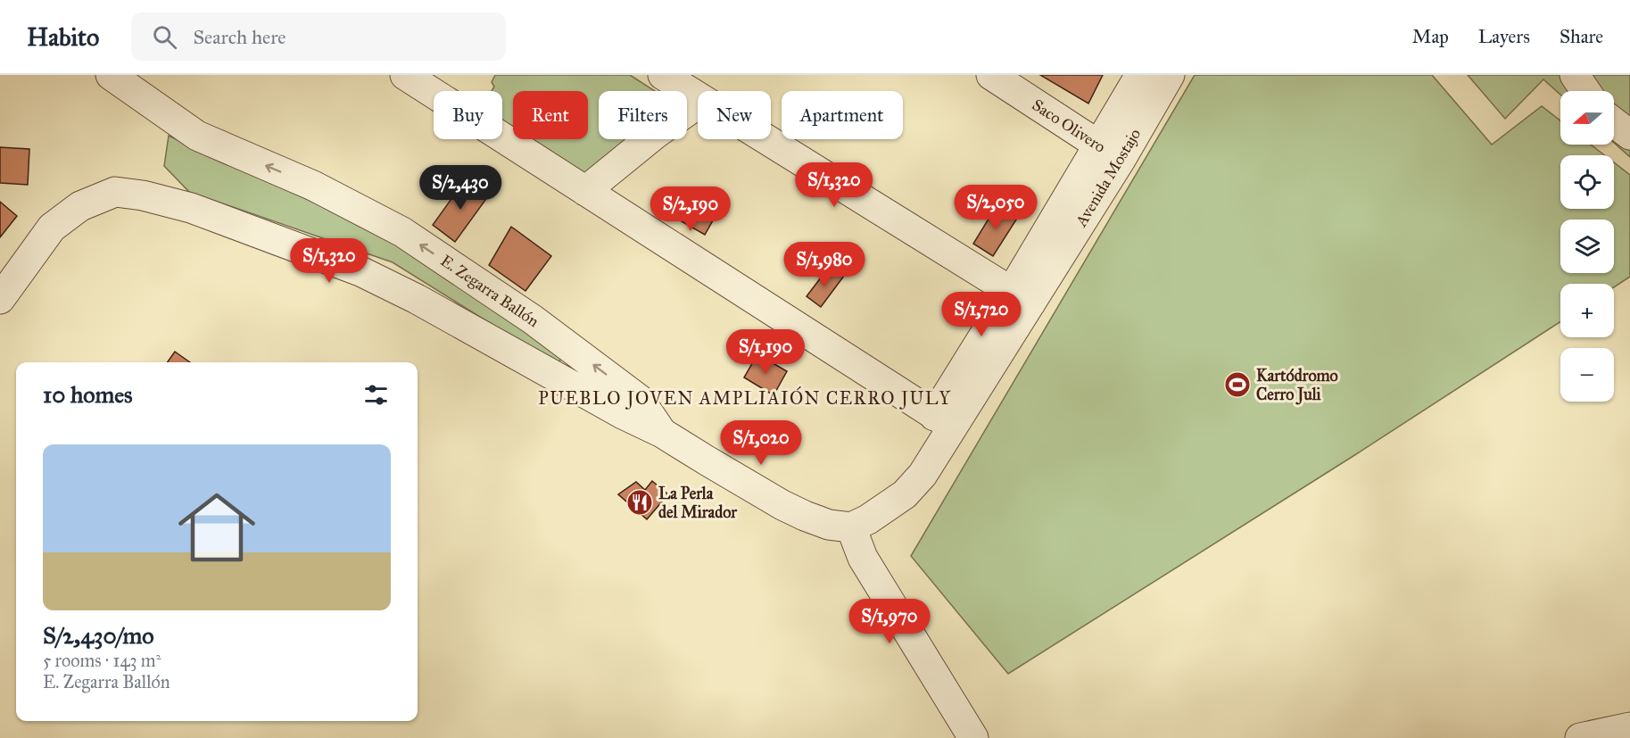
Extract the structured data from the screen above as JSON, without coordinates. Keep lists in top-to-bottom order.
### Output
{
  "streets": {
    "street": ["Saco Olivero", "Avenida Mostajo", "E. Zegarra Ballón"]
  },
  "crossings": [
    ["Saco Olivero", "Avenida Mostajo"]
  ],
  "districts": ["PUEBLO JOVEN AMPLIAIÓN CERRO JULY"],
  "places": {
    "sports": ["Kartódromo Cerro Juli"],
    "restaurant": ["La Perla del Mirador"]
  },
  "north": "left",
  "page": {
    "header": "Habito",
    "search": "Search here",
    "nav": ["Map", "Layers", "Share"],
    "map_buttons": ["+", "−"],
    "chip": [
      "Buy",
      "Rent",
      "Filters",
      "New",
      "Apartment"
    ],
    "price": [
      "S/1,320",
      "S/2,430",
      "S/2,050",
      "S/2,190",
      "S/1,320",
      "S/1,980",
      "S/1,720",
      "S/1,190",
      "S/1,020",
      "S/1,970"
    ],
    "heading": "10 homes",
    "list": [
      {
        "name": "S/2,430/mo",
        "note": "5 rooms · 143 m² · E. Zegarra Ballón"
      }
    ]
  }
}
